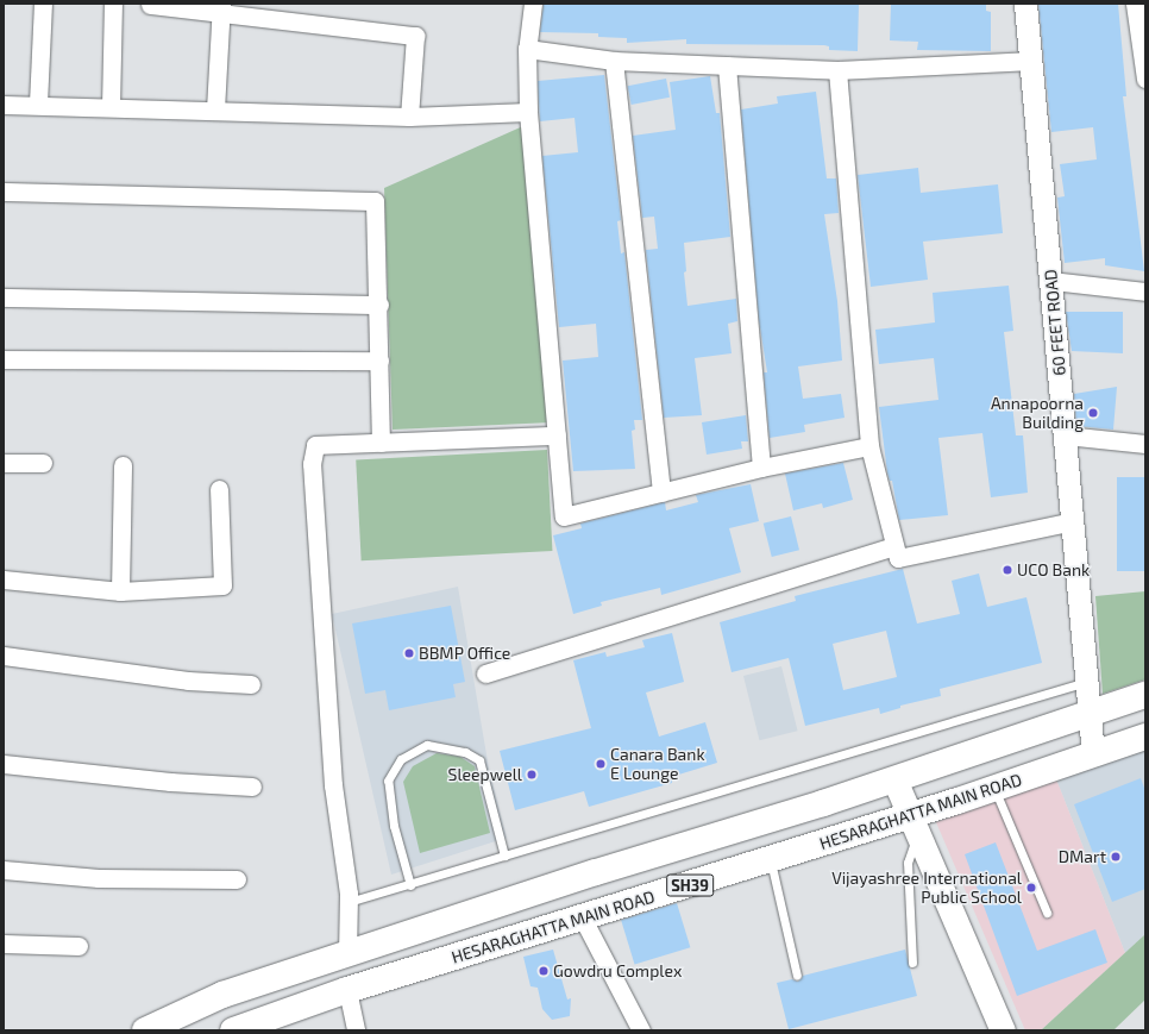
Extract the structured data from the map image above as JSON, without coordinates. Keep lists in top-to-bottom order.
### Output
{
  "streets": {
    "main road": ["HESARAGHATTA MAIN ROAD", "SH39"],
    "street": ["60 FEET ROAD"]
  },
  "crossings": [
    ["60 FEET ROAD", "HESARAGHATTA MAIN ROAD"]
  ],
  "places": [
    "Annapoorna Building",
    "UCO Bank",
    "BBMP Office",
    "Canara Bank E Lounge",
    "Sleepwell",
    "DMart",
    "Vijayashree International Public School",
    "Gowdru Complex"
  ]
}
